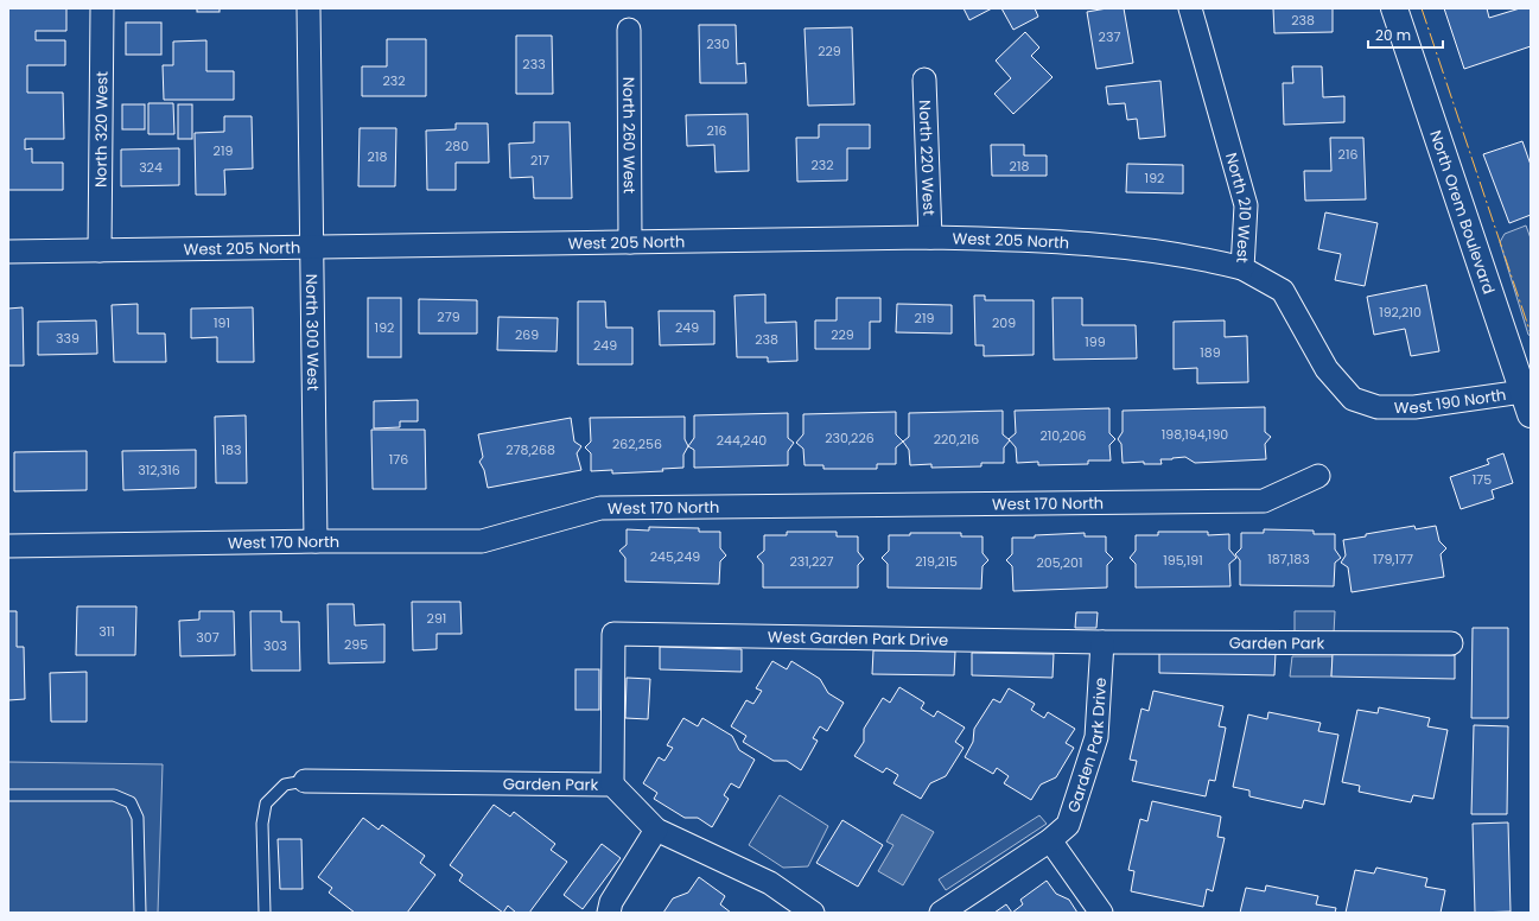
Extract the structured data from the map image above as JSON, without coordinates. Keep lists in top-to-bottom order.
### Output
{
  "streets": {
    "street": [
      "North 320 West",
      "North 260 West",
      "North 220 West",
      "North 210 West",
      "North Orem Boulevard",
      "West 205 North",
      "North 300 West",
      "West 190 North",
      "West 170 North",
      "West Garden Park Drive",
      "Garden Park",
      "Garden Park Drive"
    ]
  },
  "crossings": [
    ["North 320 West", "West 205 North"],
    ["North 260 West", "West 205 North"],
    ["North 220 West", "West 205 North"],
    ["North 210 West", "West 205 North"],
    ["North 210 West", "West 190 North"],
    ["North Orem Boulevard", "West 190 North"],
    ["West 205 North", "North 300 West"],
    ["North 300 West", "West 170 North"],
    ["West Garden Park Drive", "Garden Park"],
    ["West Garden Park Drive", "Garden Park Drive"],
    ["Garden Park", "Garden Park Drive"]
  ],
  "house_numbers": [
    "238",
    "237",
    "230",
    "229",
    "233",
    "232",
    "216",
    "280",
    "219",
    "216",
    "218",
    "217",
    "232",
    "218",
    "324",
    "192",
    "192,210",
    "279",
    "219",
    "191",
    "209",
    "192",
    "249",
    "269",
    "229",
    "339",
    "238",
    "199",
    "249",
    "189",
    "198,194,190",
    "210,206",
    "230,226",
    "220,216",
    "244,240",
    "262,256",
    "183",
    "278,268",
    "176",
    "312,316",
    "175",
    "245,249",
    "187,183",
    "179,177",
    "195,191",
    "231,227",
    "219,215",
    "205,201",
    "291",
    "311",
    "307",
    "295",
    "303"
  ],
  "scale_bar": "20 m"
}
